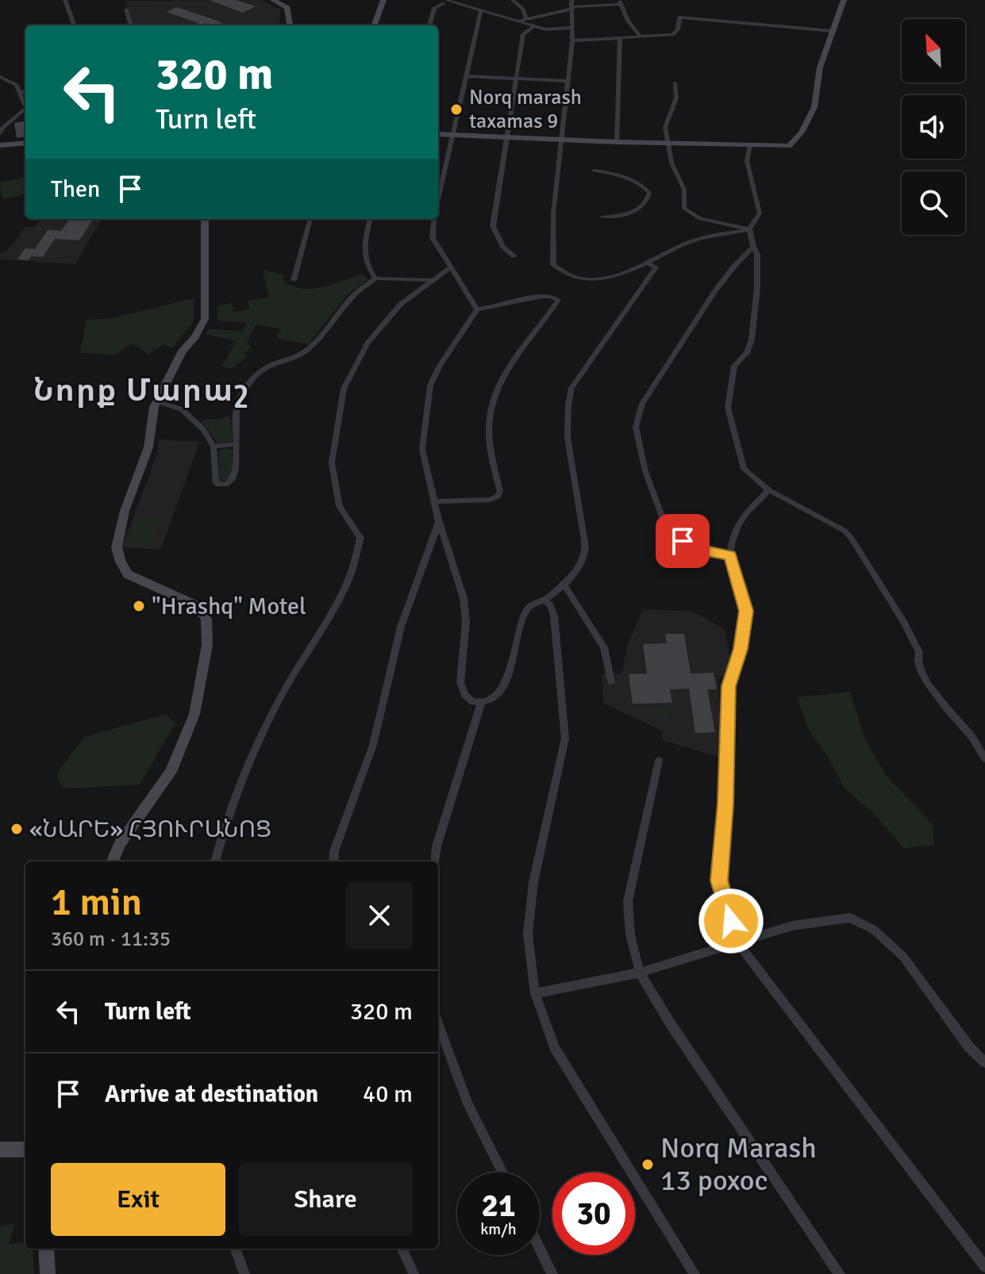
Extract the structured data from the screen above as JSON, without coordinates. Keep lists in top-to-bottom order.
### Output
{
  "districts": ["Նորք Մարաշ"],
  "places": [
    "Norq marash taxamas 9",
    "\"Hrashq\" Motel",
    "«ՆԱՐԵ» ՀՅՈՒՐԱՆՈՑ",
    "Norq Marash 13 poxoc"
  ],
  "north": "top left",
  "page": {
    "turn": ["320 m", "Turn left"],
    "then": "Then",
    "heading": ["1 min", "360 m · 11:35"],
    "list": [
      {
        "name": "Turn left",
        "value": "320 m"
      },
      {
        "name": "Arrive at destination",
        "value": "40 m"
      }
    ],
    "buttons": ["Exit", "Share"],
    "speed": "21 km/h",
    "limit": "30"
  }
}
